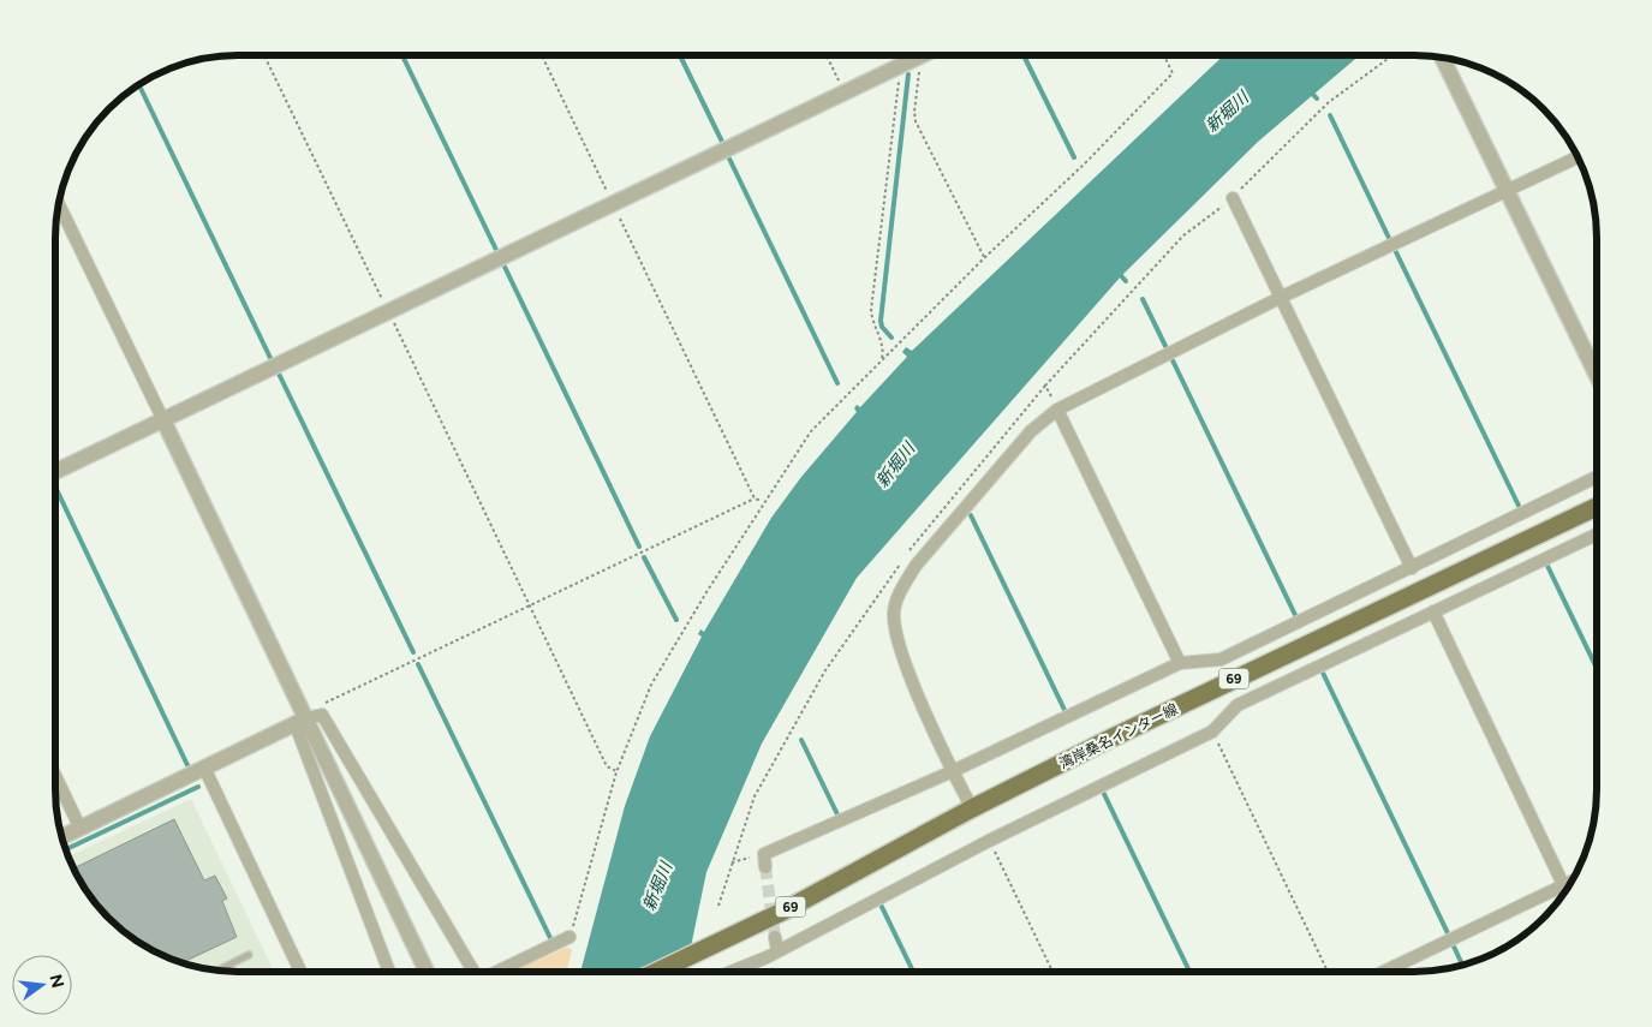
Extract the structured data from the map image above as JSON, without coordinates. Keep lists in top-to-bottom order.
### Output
{
  "streets": {
    "main road": ["69", "湾岸桑名インター線"]
  },
  "water": ["新堀川"],
  "north": "right"
}
